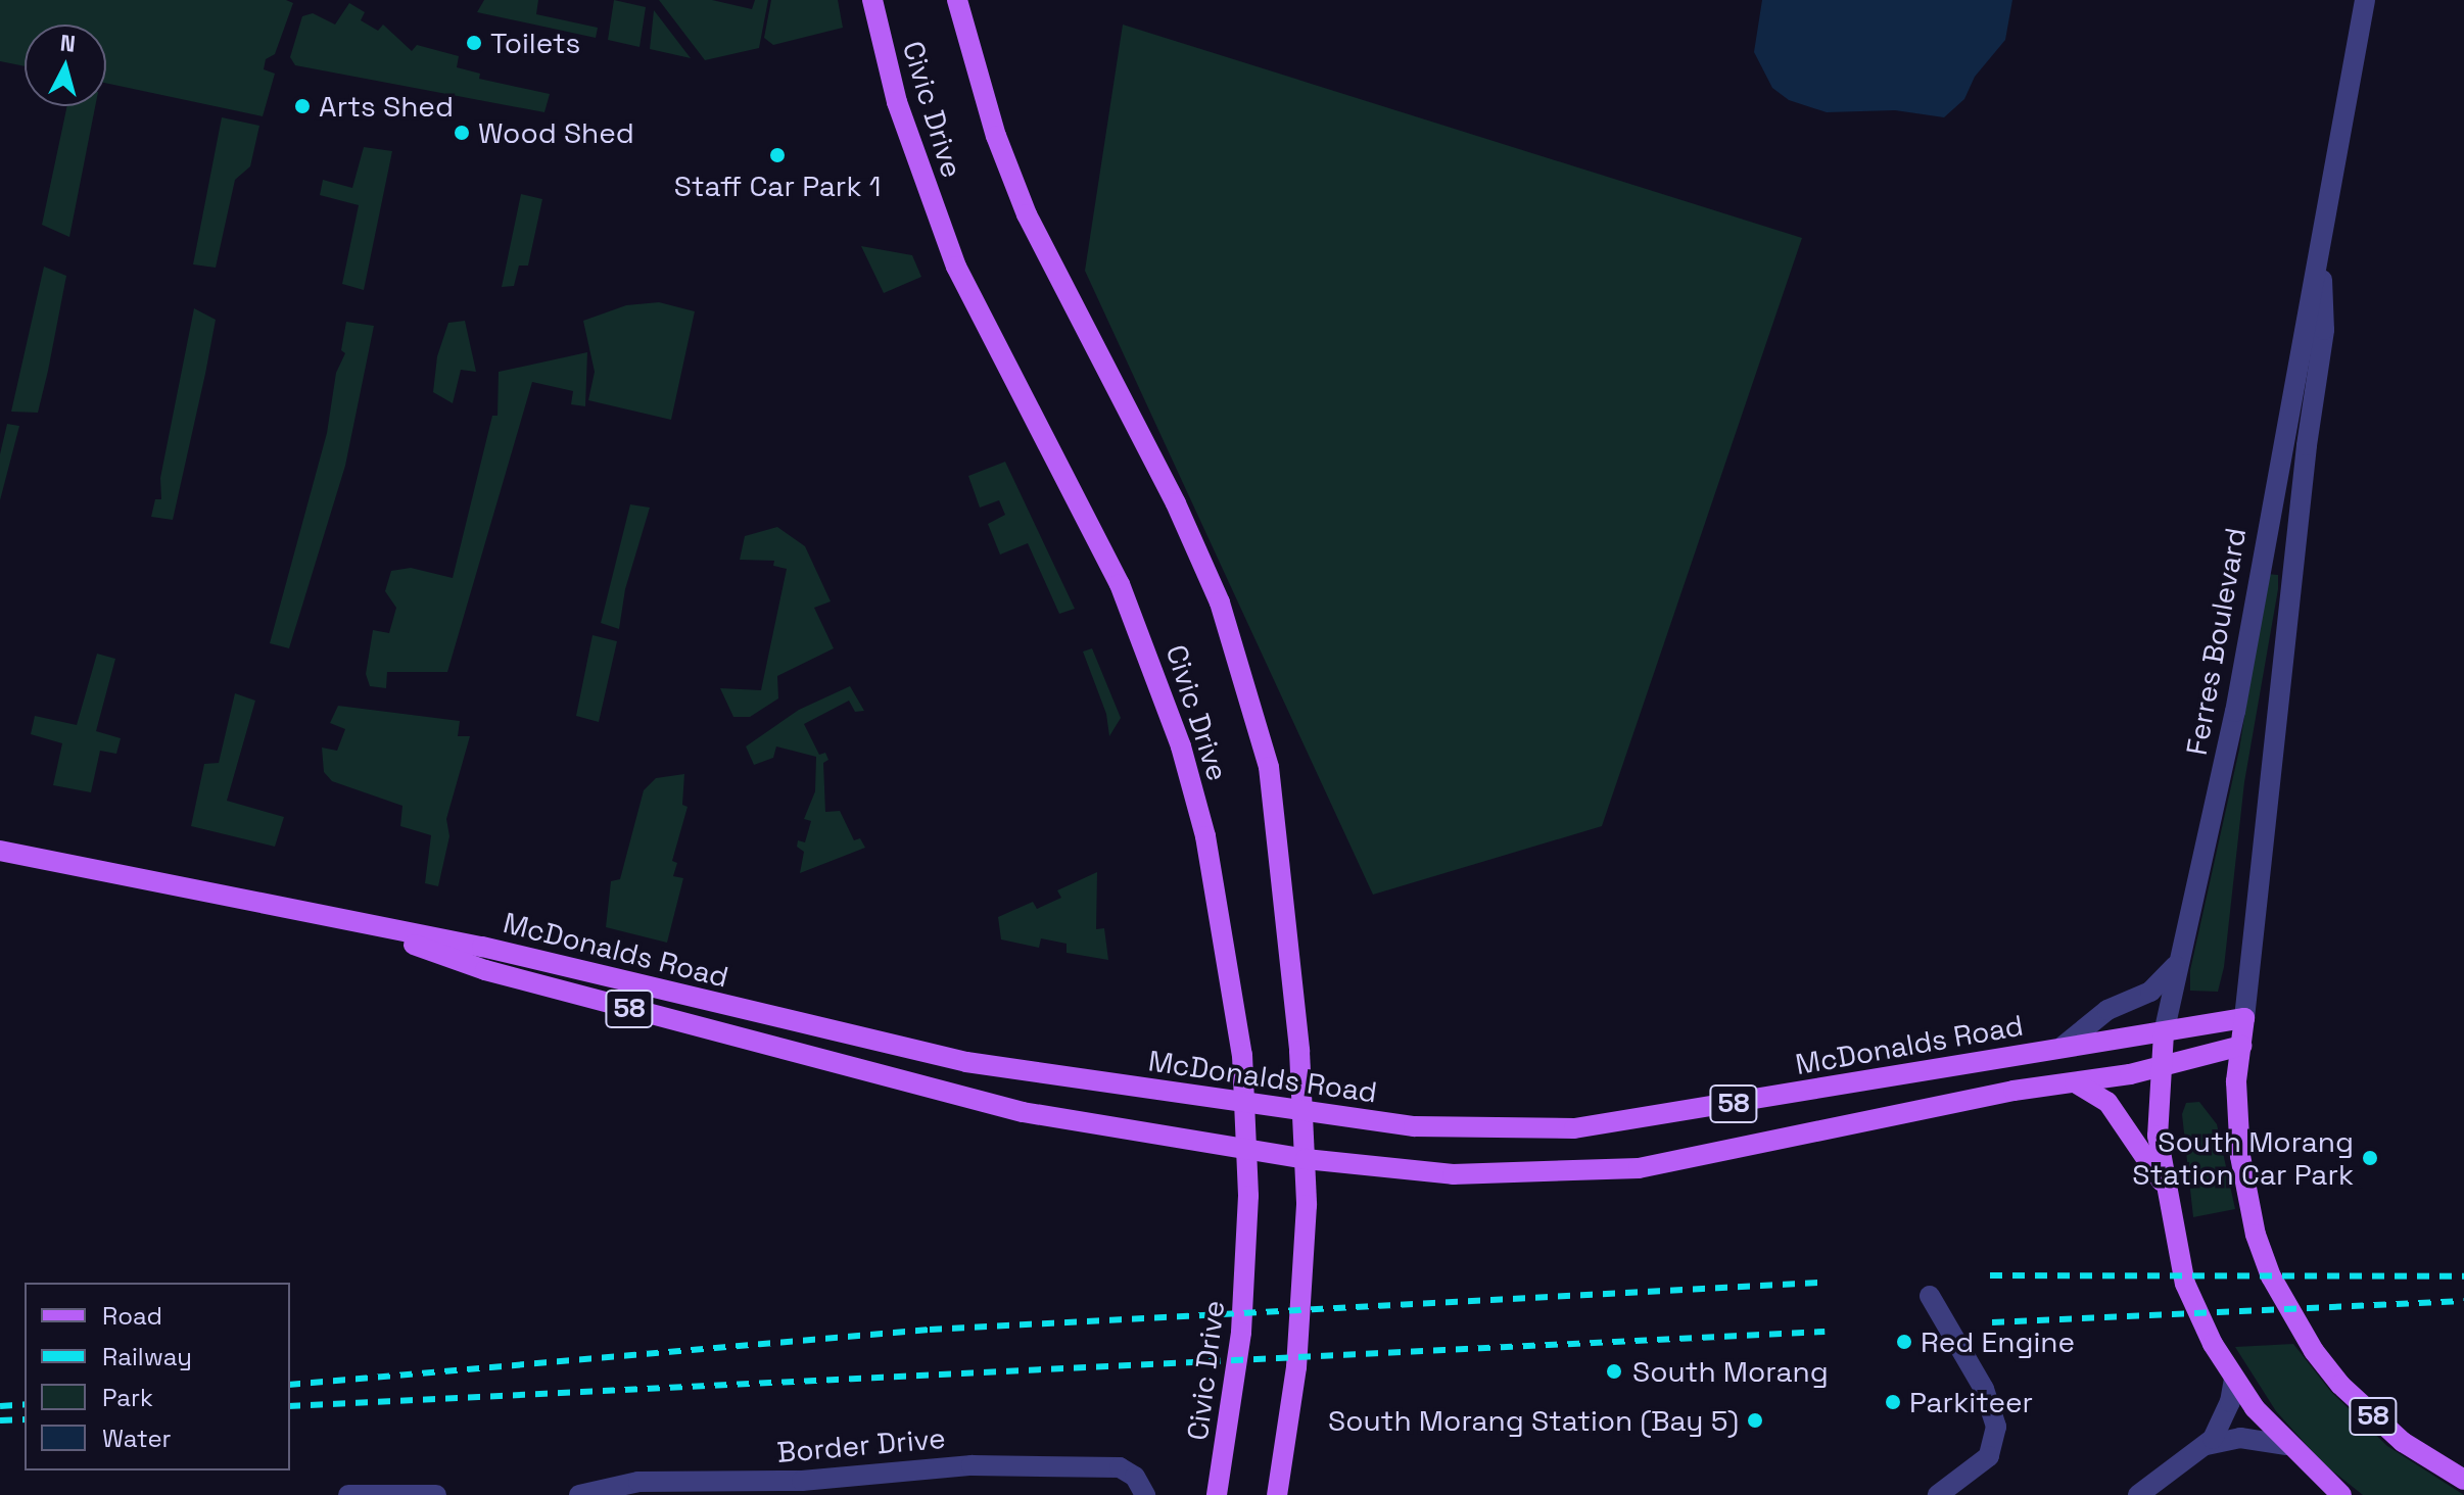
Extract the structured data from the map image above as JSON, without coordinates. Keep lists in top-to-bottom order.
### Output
{
  "streets": {
    "main road": ["Civic Drive", "McDonalds Road", "58"],
    "street": ["Ferres Boulevard", "Border Drive"]
  },
  "crossings": [
    ["Civic Drive", "McDonalds Road"],
    ["Ferres Boulevard", "McDonalds Road"],
    ["Ferres Boulevard", "58"],
    ["McDonalds Road", "58"]
  ],
  "places": [
    "Toilets",
    "Arts Shed",
    "Wood Shed",
    "Staff Car Park 1",
    "South Morang Station Car Park",
    "Red Engine",
    "South Morang",
    "Parkiteer",
    "South Morang Station (Bay 5)"
  ],
  "legend": [
    "Road",
    "Railway",
    "Park",
    "Water"
  ],
  "north": "top"
}
